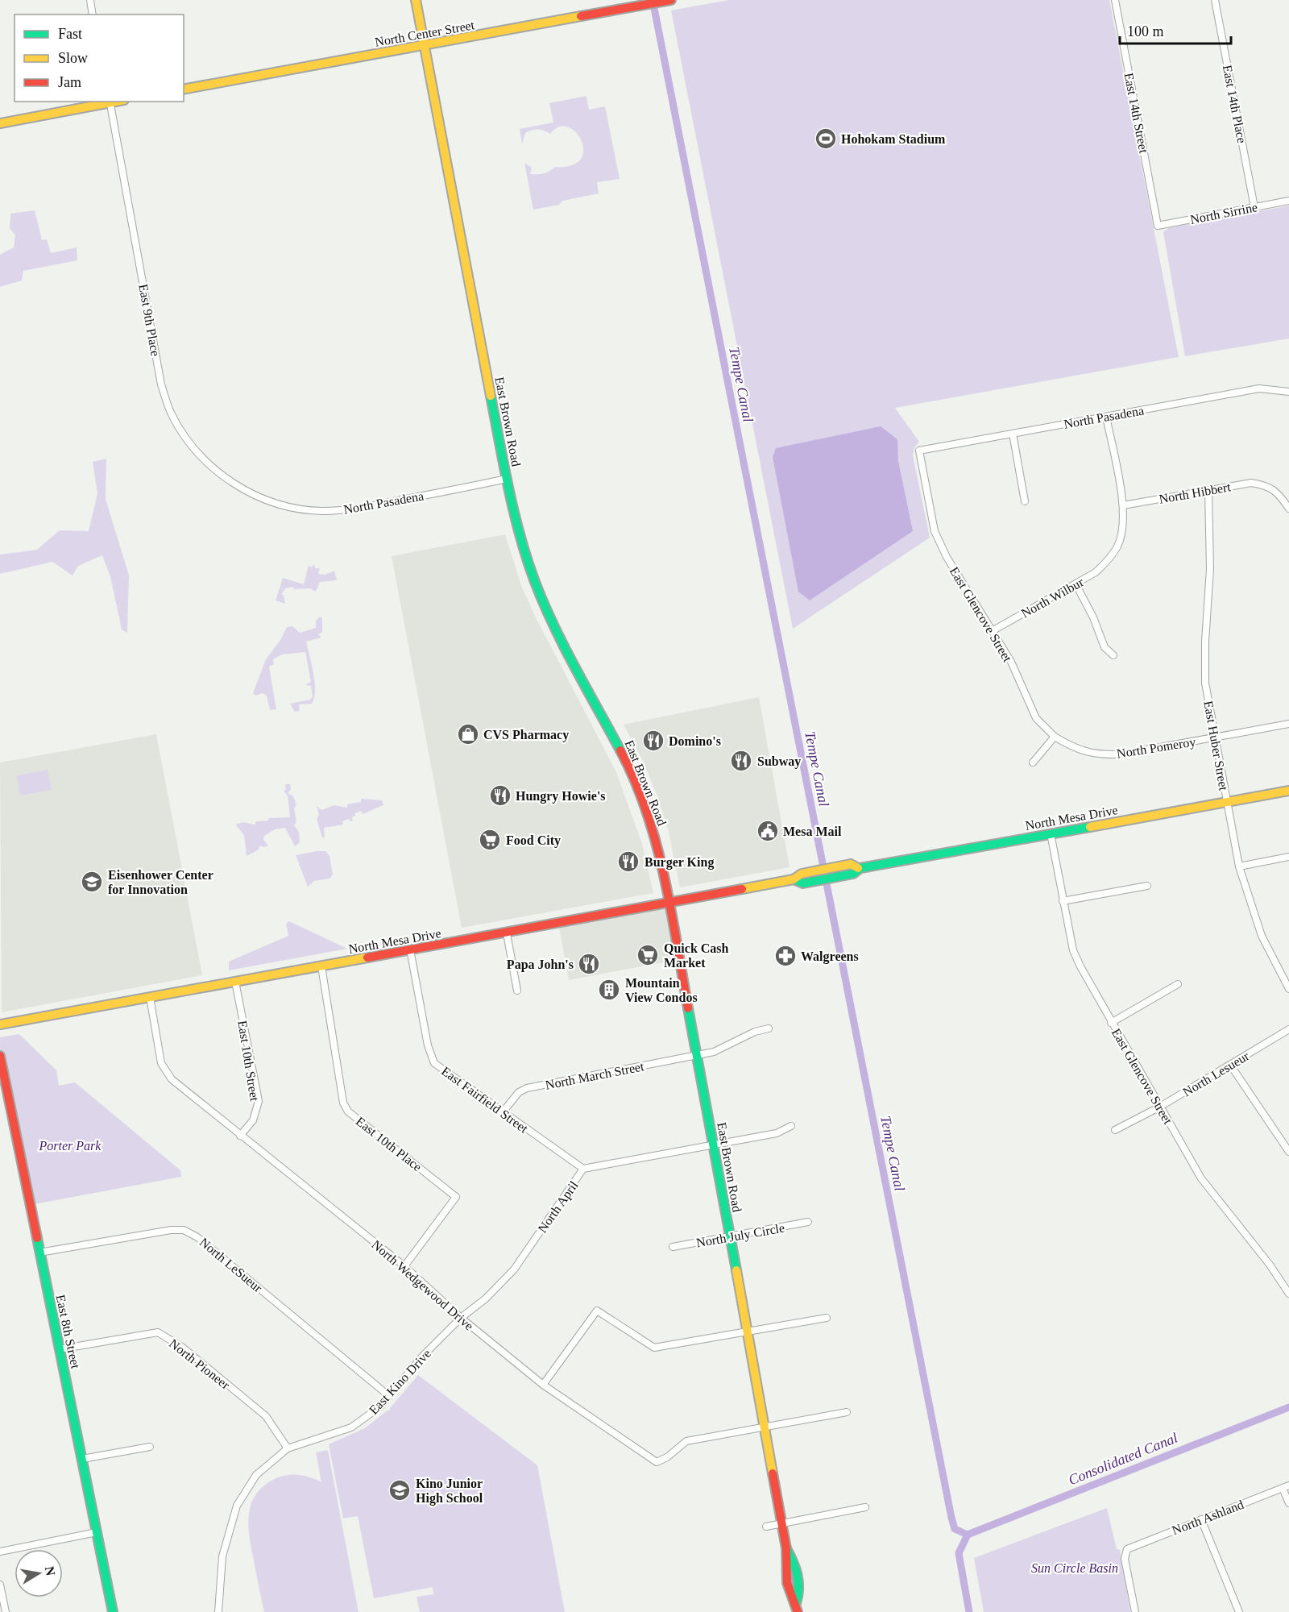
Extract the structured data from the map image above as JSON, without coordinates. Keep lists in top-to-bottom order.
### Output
{
  "streets": {
    "main road": [
      "North Center Street",
      "East Brown Road",
      "North Mesa Drive",
      "East 8th Street"
    ],
    "street": [
      "East 14th Place",
      "East 14th Street",
      "North Sirrine",
      "East 9th Place",
      "North Pasadena",
      "North Hibbert",
      "North Wilbur",
      "East Glencove Street",
      "East Huber Street",
      "North Pomeroy",
      "East 10th Street",
      "North Lesueur",
      "North March Street",
      "East Fairfield Street",
      "East 10th Place",
      "North April",
      "North July Circle",
      "North LeSueur",
      "North Wedgewood Drive",
      "North Pioneer",
      "East Kino Drive",
      "North Ashland"
    ]
  },
  "crossings": [
    ["North Center Street", "East Brown Road"],
    ["East 14th Place", "North Sirrine"],
    ["East 14th Street", "North Sirrine"],
    ["East 9th Place", "North Pasadena"],
    ["North Pasadena", "East Brown Road"],
    ["North Pasadena", "East Glencove Street"],
    ["East Brown Road", "North Mesa Drive"],
    ["East Brown Road", "North March Street"],
    ["East Brown Road", "North April"],
    ["East Brown Road", "North July Circle"],
    ["East Brown Road", "North Wedgewood Drive"],
    ["North Hibbert", "North Wilbur"],
    ["North Hibbert", "East Huber Street"],
    ["North Wilbur", "East Glencove Street"],
    ["East Glencove Street", "North Pomeroy"],
    ["East Glencove Street", "North Mesa Drive"],
    ["East Glencove Street", "North Lesueur"],
    ["East Huber Street", "North Pomeroy"],
    ["East Huber Street", "North Mesa Drive"],
    ["North Mesa Drive", "East 10th Street"],
    ["North Mesa Drive", "East Fairfield Street"],
    ["North Mesa Drive", "East 10th Place"],
    ["North Mesa Drive", "North Wedgewood Drive"],
    ["East 10th Street", "North Wedgewood Drive"],
    ["North March Street", "East Fairfield Street"],
    ["East Fairfield Street", "North April"],
    ["East 10th Place", "North Wedgewood Drive"],
    ["North April", "North Wedgewood Drive"],
    ["North April", "East Kino Drive"],
    ["North LeSueur", "East 8th Street"],
    ["North LeSueur", "East Kino Drive"],
    ["North Wedgewood Drive", "East Kino Drive"],
    ["East 8th Street", "North Pioneer"],
    ["North Pioneer", "East Kino Drive"]
  ],
  "water": ["Tempe Canal", "Consolidated Canal"],
  "parks": ["Porter Park", "Sun Circle Basin"],
  "places": {
    "sports": ["Hohokam Stadium"],
    "shop": ["CVS Pharmacy"],
    "restaurant": [
      "Domino's",
      "Subway",
      "Hungry Howie's",
      "Burger King",
      "Papa John's"
    ],
    "public building": ["Mesa Mail"],
    "supermarket": ["Food City", "Quick Cash Market"],
    "school or university": ["Eisenhower Center for Innovation", "Kino Junior High School"],
    "pharmacy": ["Walgreens"],
    "building": ["Mountain View Condos"]
  },
  "legend": ["Fast", "Slow", "Jam"],
  "scale_bar": "100 m",
  "north": "right"
}
